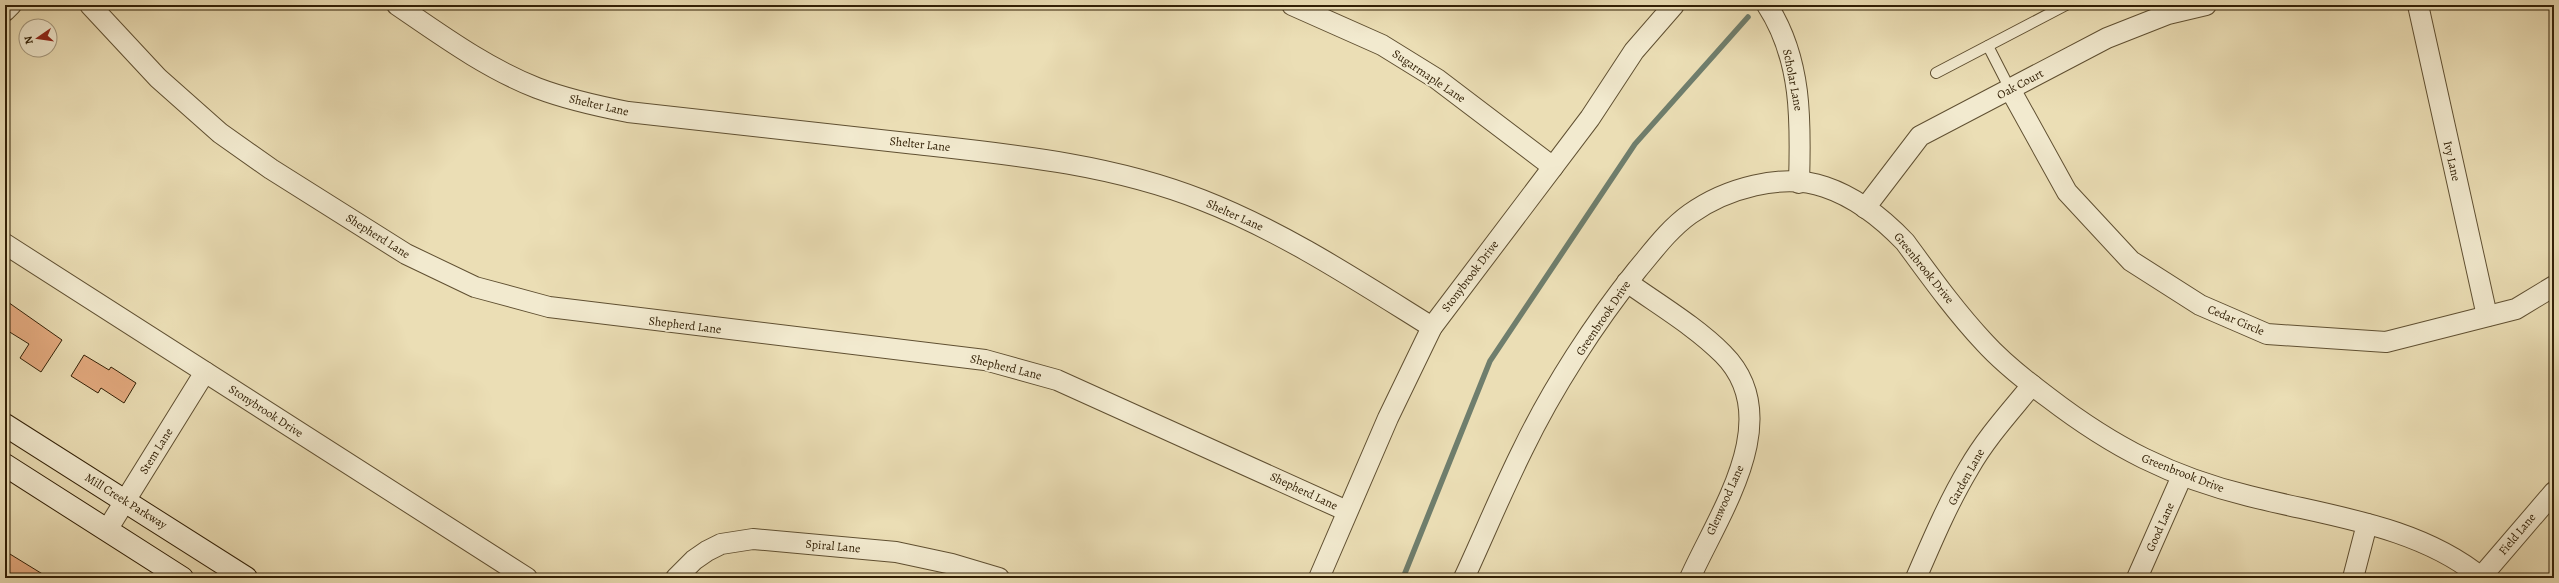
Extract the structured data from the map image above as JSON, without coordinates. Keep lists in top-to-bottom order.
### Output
{
  "streets": {
    "main road": ["Mill Creek Parkway"],
    "street": [
      "Sugarmaple Lane",
      "Scholar Lane",
      "Oak Court",
      "Shelter Lane",
      "Ivy Lane",
      "Shepherd Lane",
      "Greenbrook Drive",
      "Stonybrook Drive",
      "Cedar Circle",
      "Stem Lane",
      "Garden Lane",
      "Glenwood Lane",
      "Good Lane",
      "Field Lane",
      "Spiral Lane"
    ]
  },
  "crossings": [
    ["Sugarmaple Lane", "Stonybrook Drive"],
    ["Scholar Lane", "Greenbrook Drive"],
    ["Oak Court", "Greenbrook Drive"],
    ["Oak Court", "Cedar Circle"],
    ["Shelter Lane", "Stonybrook Drive"],
    ["Ivy Lane", "Cedar Circle"],
    ["Shepherd Lane", "Stonybrook Drive"],
    ["Greenbrook Drive", "Garden Lane"],
    ["Greenbrook Drive", "Glenwood Lane"],
    ["Greenbrook Drive", "Good Lane"],
    ["Greenbrook Drive", "Field Lane"],
    ["Stonybrook Drive", "Stem Lane"],
    ["Stem Lane", "Mill Creek Parkway"]
  ],
  "north": "left"
}
